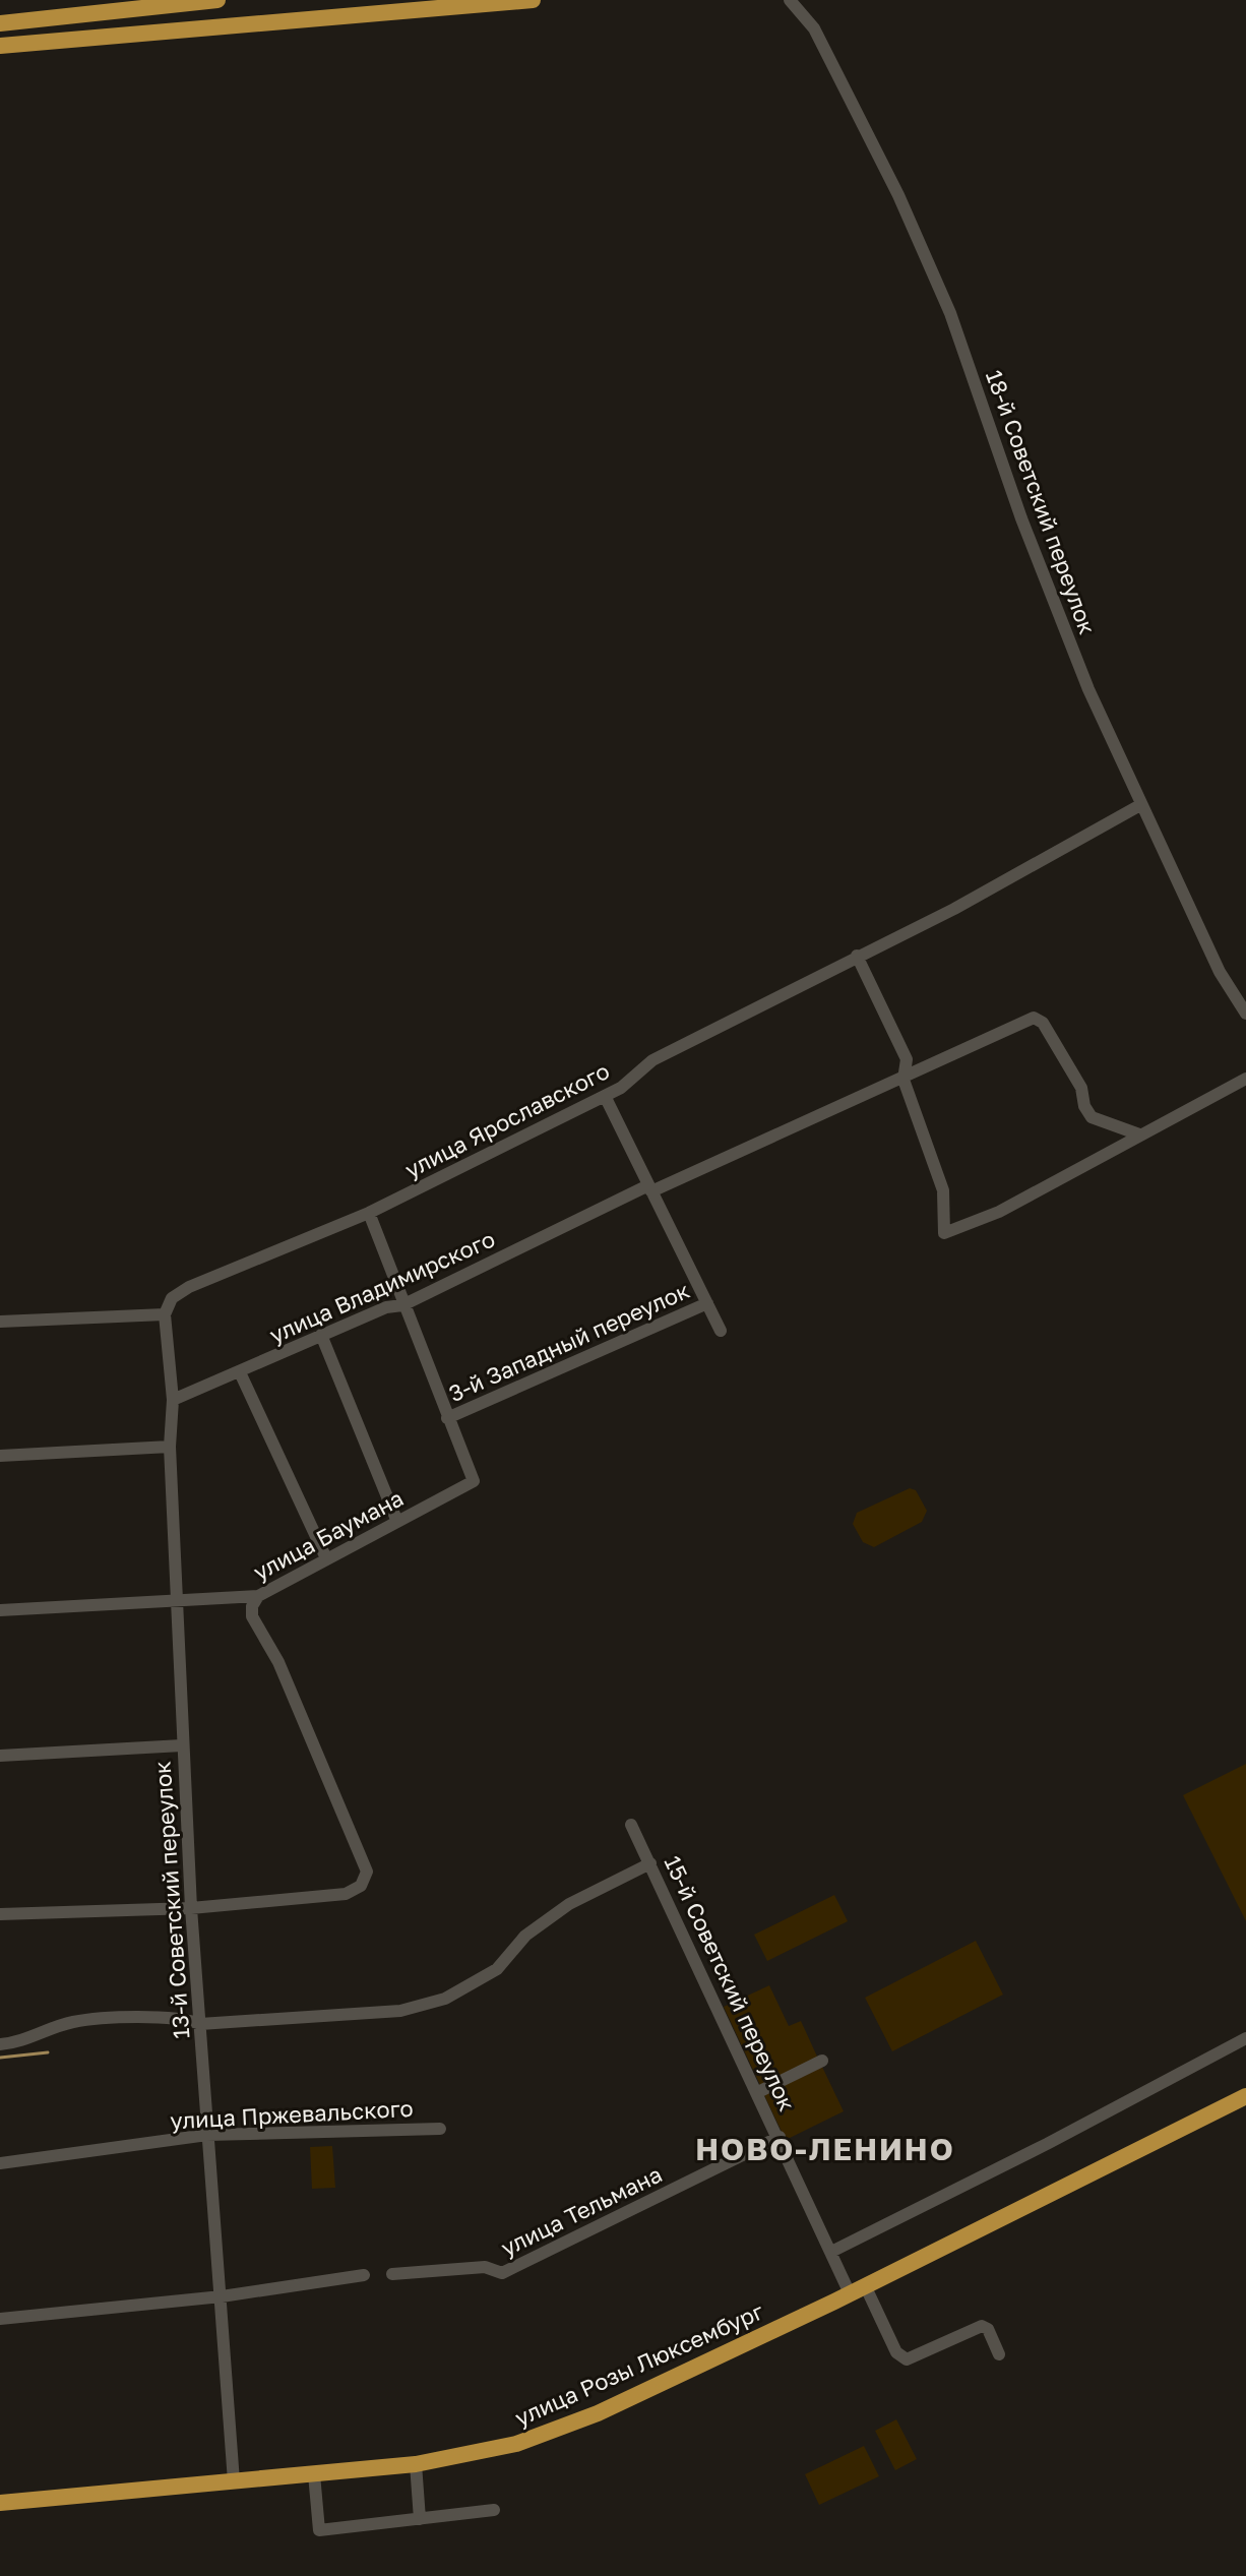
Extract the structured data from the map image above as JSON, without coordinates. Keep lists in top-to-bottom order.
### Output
{
  "streets": {
    "main road": ["улица Розы Люксембург"],
    "street": [
      "18-й Советский переулок",
      "улица Ярославского",
      "улица Владимирского",
      "3-й Западный переулок",
      "улица Баумана",
      "13-й Советский переулок",
      "15-й Советский переулок",
      "улица Пржевальского",
      "улица Тельмана"
    ]
  },
  "crossings": [
    ["18-й Советский переулок", "улица Ярославского"],
    ["улица Ярославского", "13-й Советский переулок"],
    ["улица Владимирского", "13-й Советский переулок"],
    ["3-й Западный переулок", "улица Баумана"],
    ["улица Баумана", "13-й Советский переулок"],
    ["13-й Советский переулок", "улица Пржевальского"],
    ["13-й Советский переулок", "улица Розы Люксембург"],
    ["15-й Советский переулок", "улица Тельмана"],
    ["15-й Советский переулок", "улица Розы Люксембург"]
  ],
  "districts": ["НОВО-ЛЕНИНО"]
}
